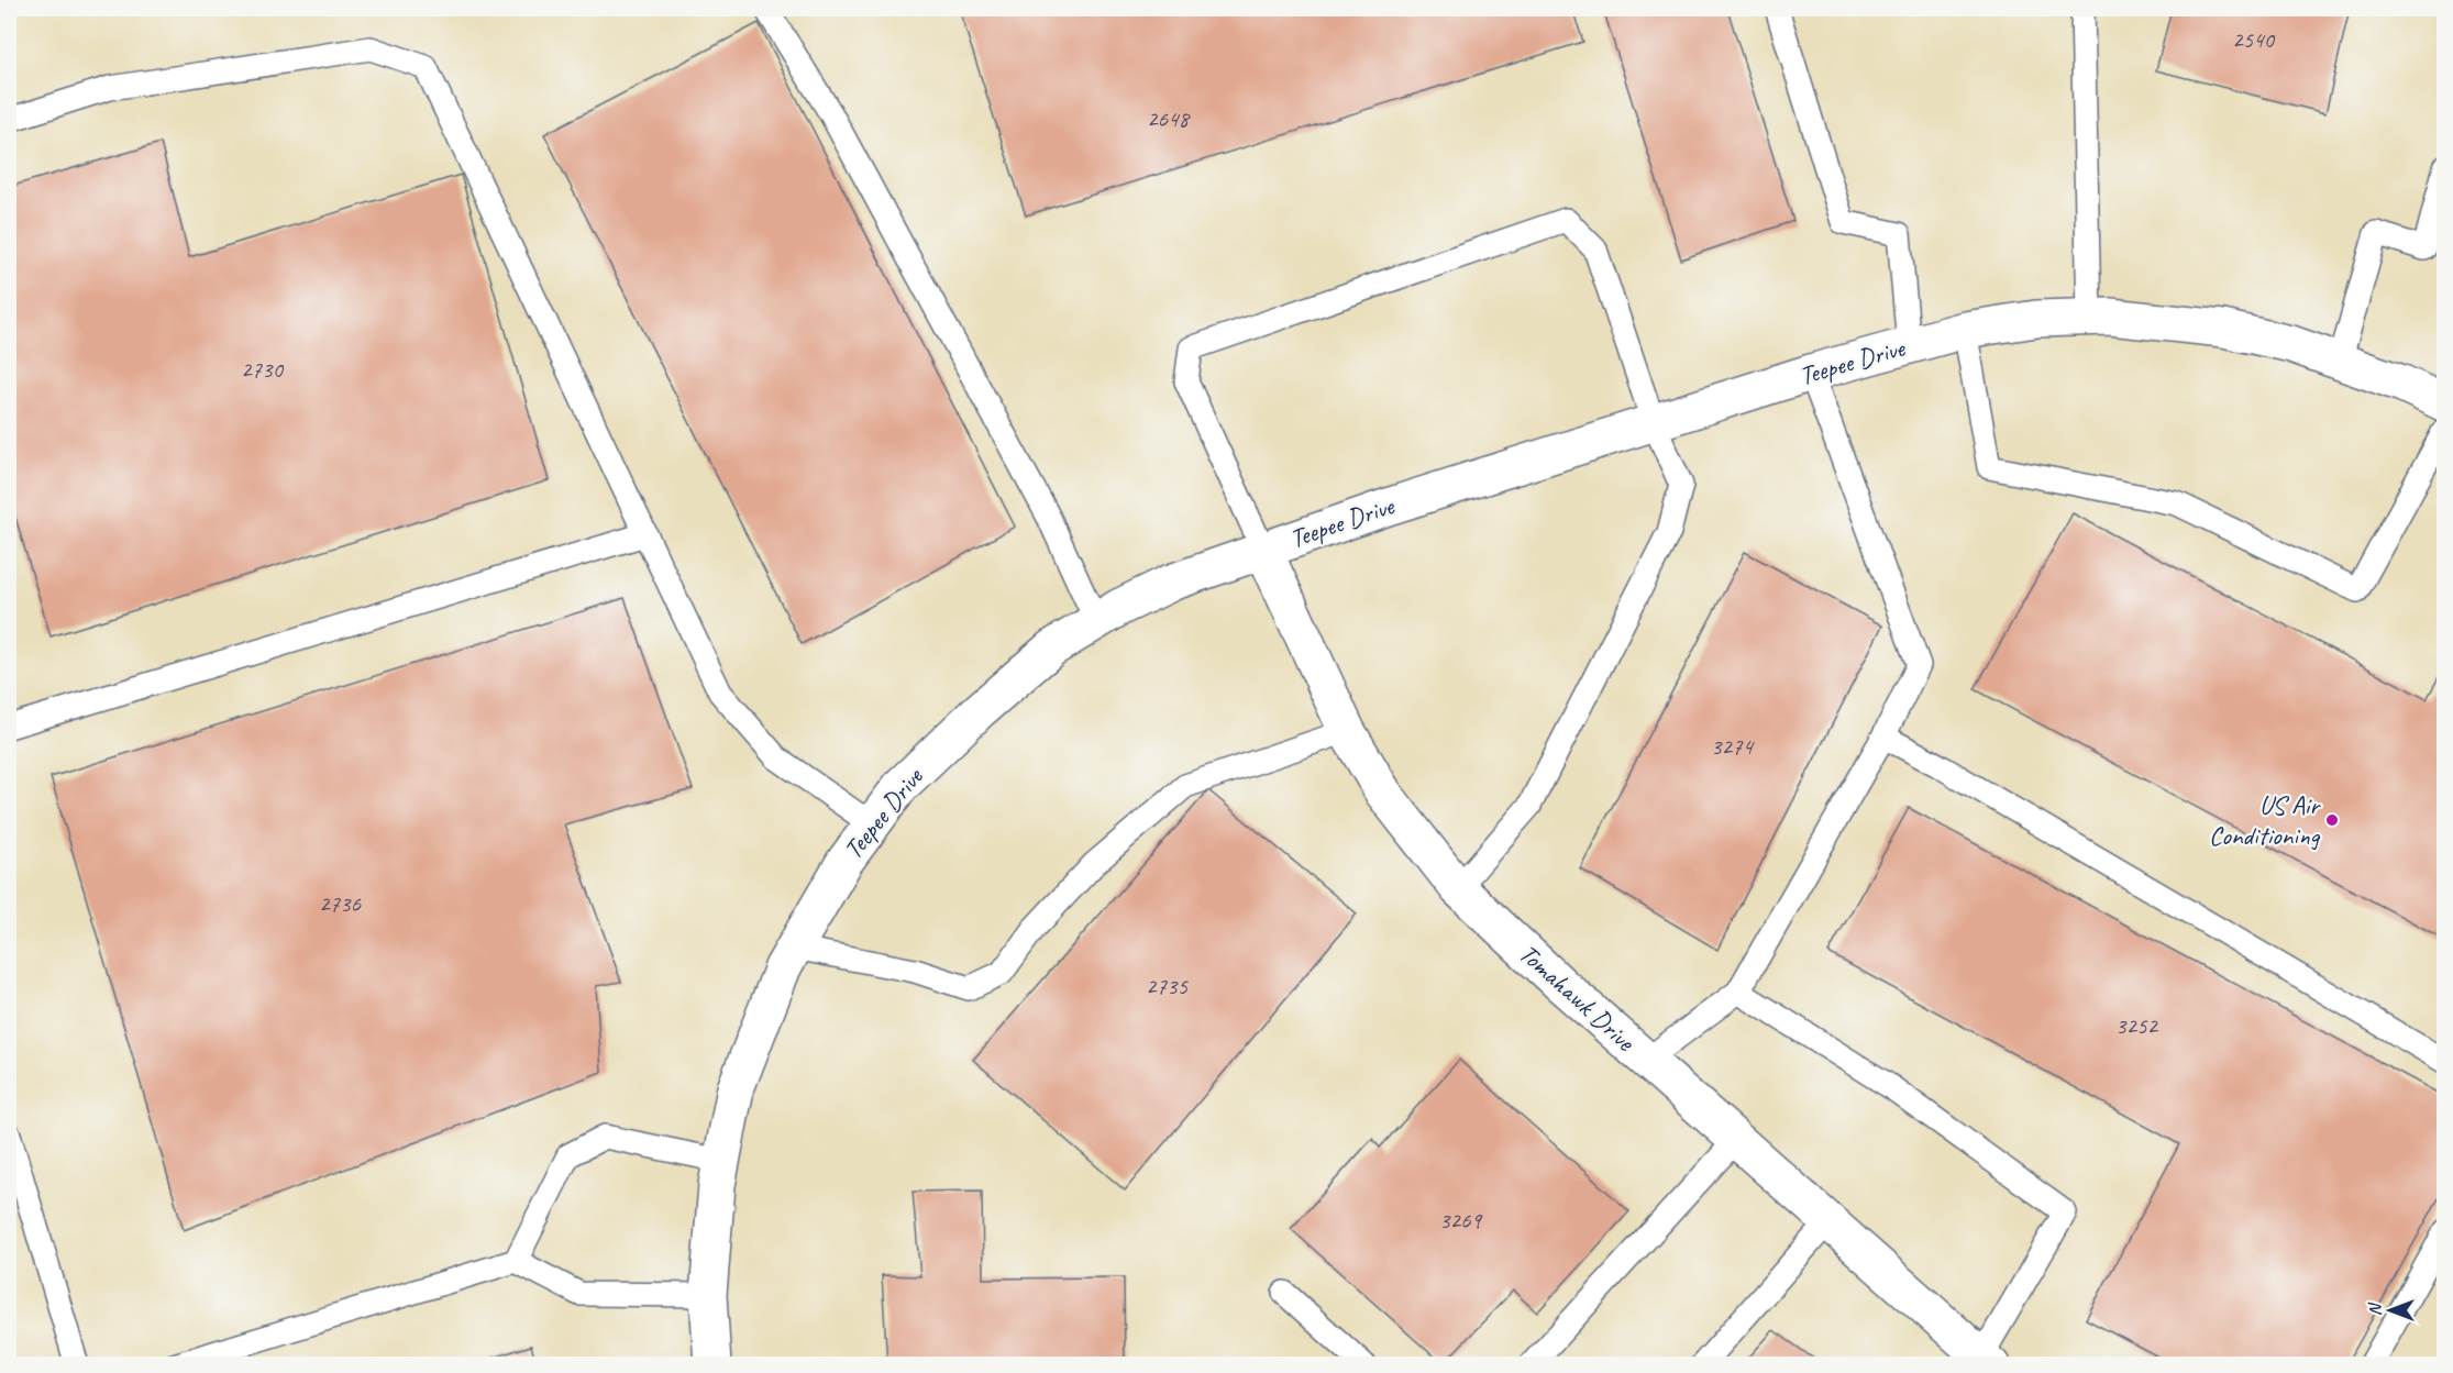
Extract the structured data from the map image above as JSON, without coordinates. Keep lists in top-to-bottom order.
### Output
{
  "streets": {
    "street": ["Teepee Drive", "Tomahawk Drive"]
  },
  "crossings": [
    ["Teepee Drive", "Tomahawk Drive"]
  ],
  "places": ["US Air Conditioning"],
  "house_numbers": [
    "2540",
    "2648",
    "2730",
    "3274",
    "2736",
    "2735",
    "3252",
    "3269"
  ],
  "north": "left"
}
